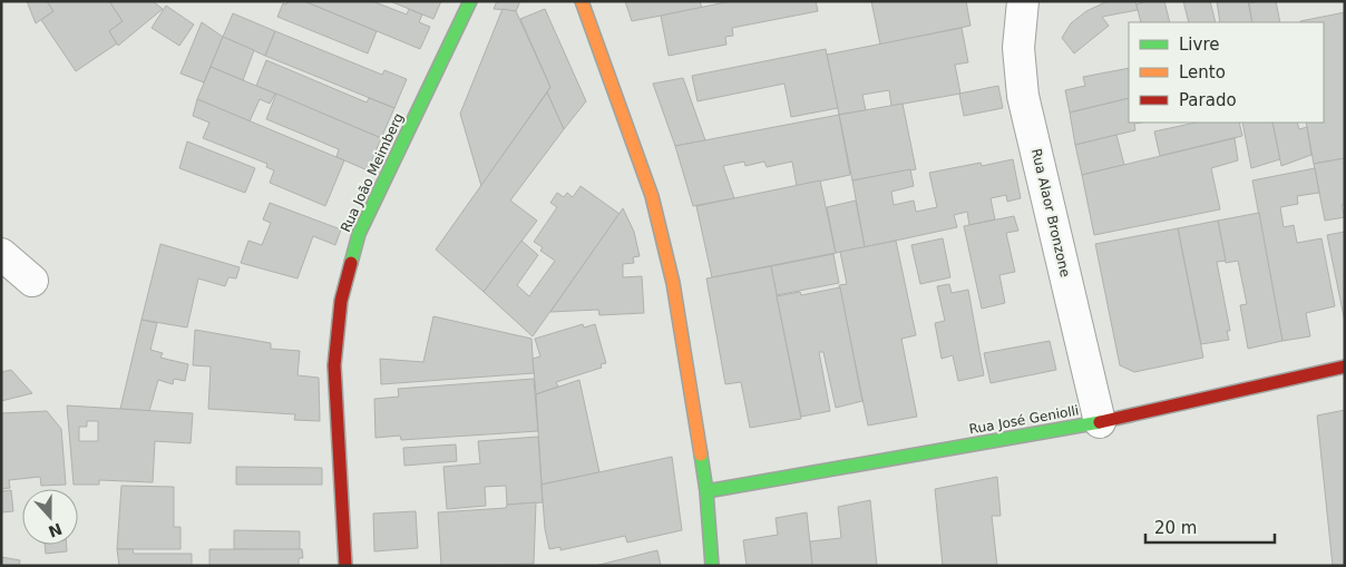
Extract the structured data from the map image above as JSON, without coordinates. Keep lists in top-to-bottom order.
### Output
{
  "streets": {
    "street": ["Rua João Meimberg", "Rua Alaor Bronzone", "Rua José Geniolli"]
  },
  "crossings": [
    ["Rua Alaor Bronzone", "Rua José Geniolli"]
  ],
  "legend": ["Livre", "Lento", "Parado"],
  "scale_bar": "20 m",
  "north": "bottom"
}
